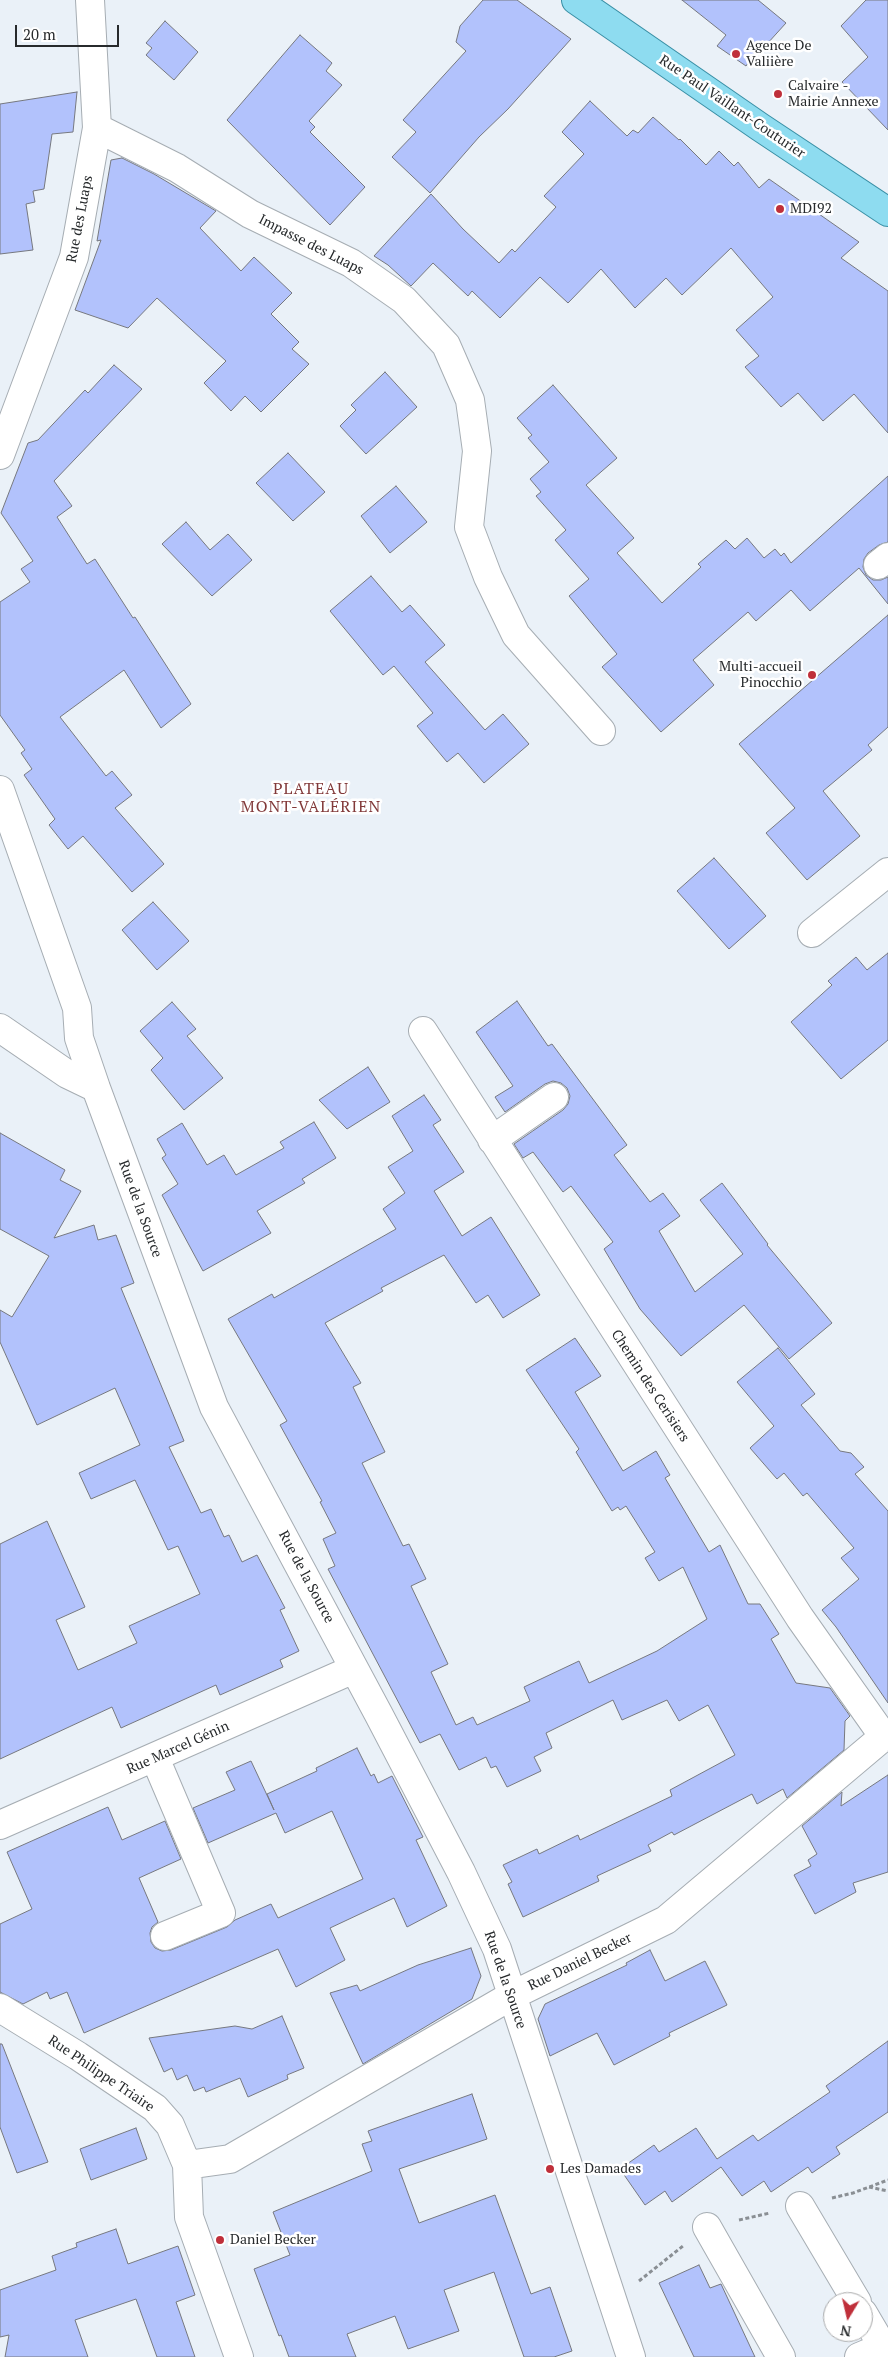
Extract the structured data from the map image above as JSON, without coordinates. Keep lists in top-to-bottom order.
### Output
{
  "streets": {
    "main road": ["Rue Paul Vaillant-Couturier"],
    "street": [
      "Rue des Luaps",
      "Impasse des Luaps",
      "Rue de la Source",
      "Chemin des Cerisiers",
      "Rue Marcel Génin",
      "Rue Daniel Becker",
      "Rue Philippe Triaire"
    ]
  },
  "crossings": [
    ["Rue des Luaps", "Impasse des Luaps"],
    ["Rue de la Source", "Rue Marcel Génin"],
    ["Rue de la Source", "Rue Daniel Becker"],
    ["Chemin des Cerisiers", "Rue Daniel Becker"],
    ["Rue Daniel Becker", "Rue Philippe Triaire"]
  ],
  "districts": ["PLATEAU MONT-VALÉRIEN"],
  "places": [
    "Agence De Valiière",
    "Calvaire - Mairie Annexe",
    "MDI92",
    "Multi-accueil Pinocchio",
    "Les Damades",
    "Daniel Becker"
  ],
  "scale_bar": "20 m",
  "north": "bottom"
}
